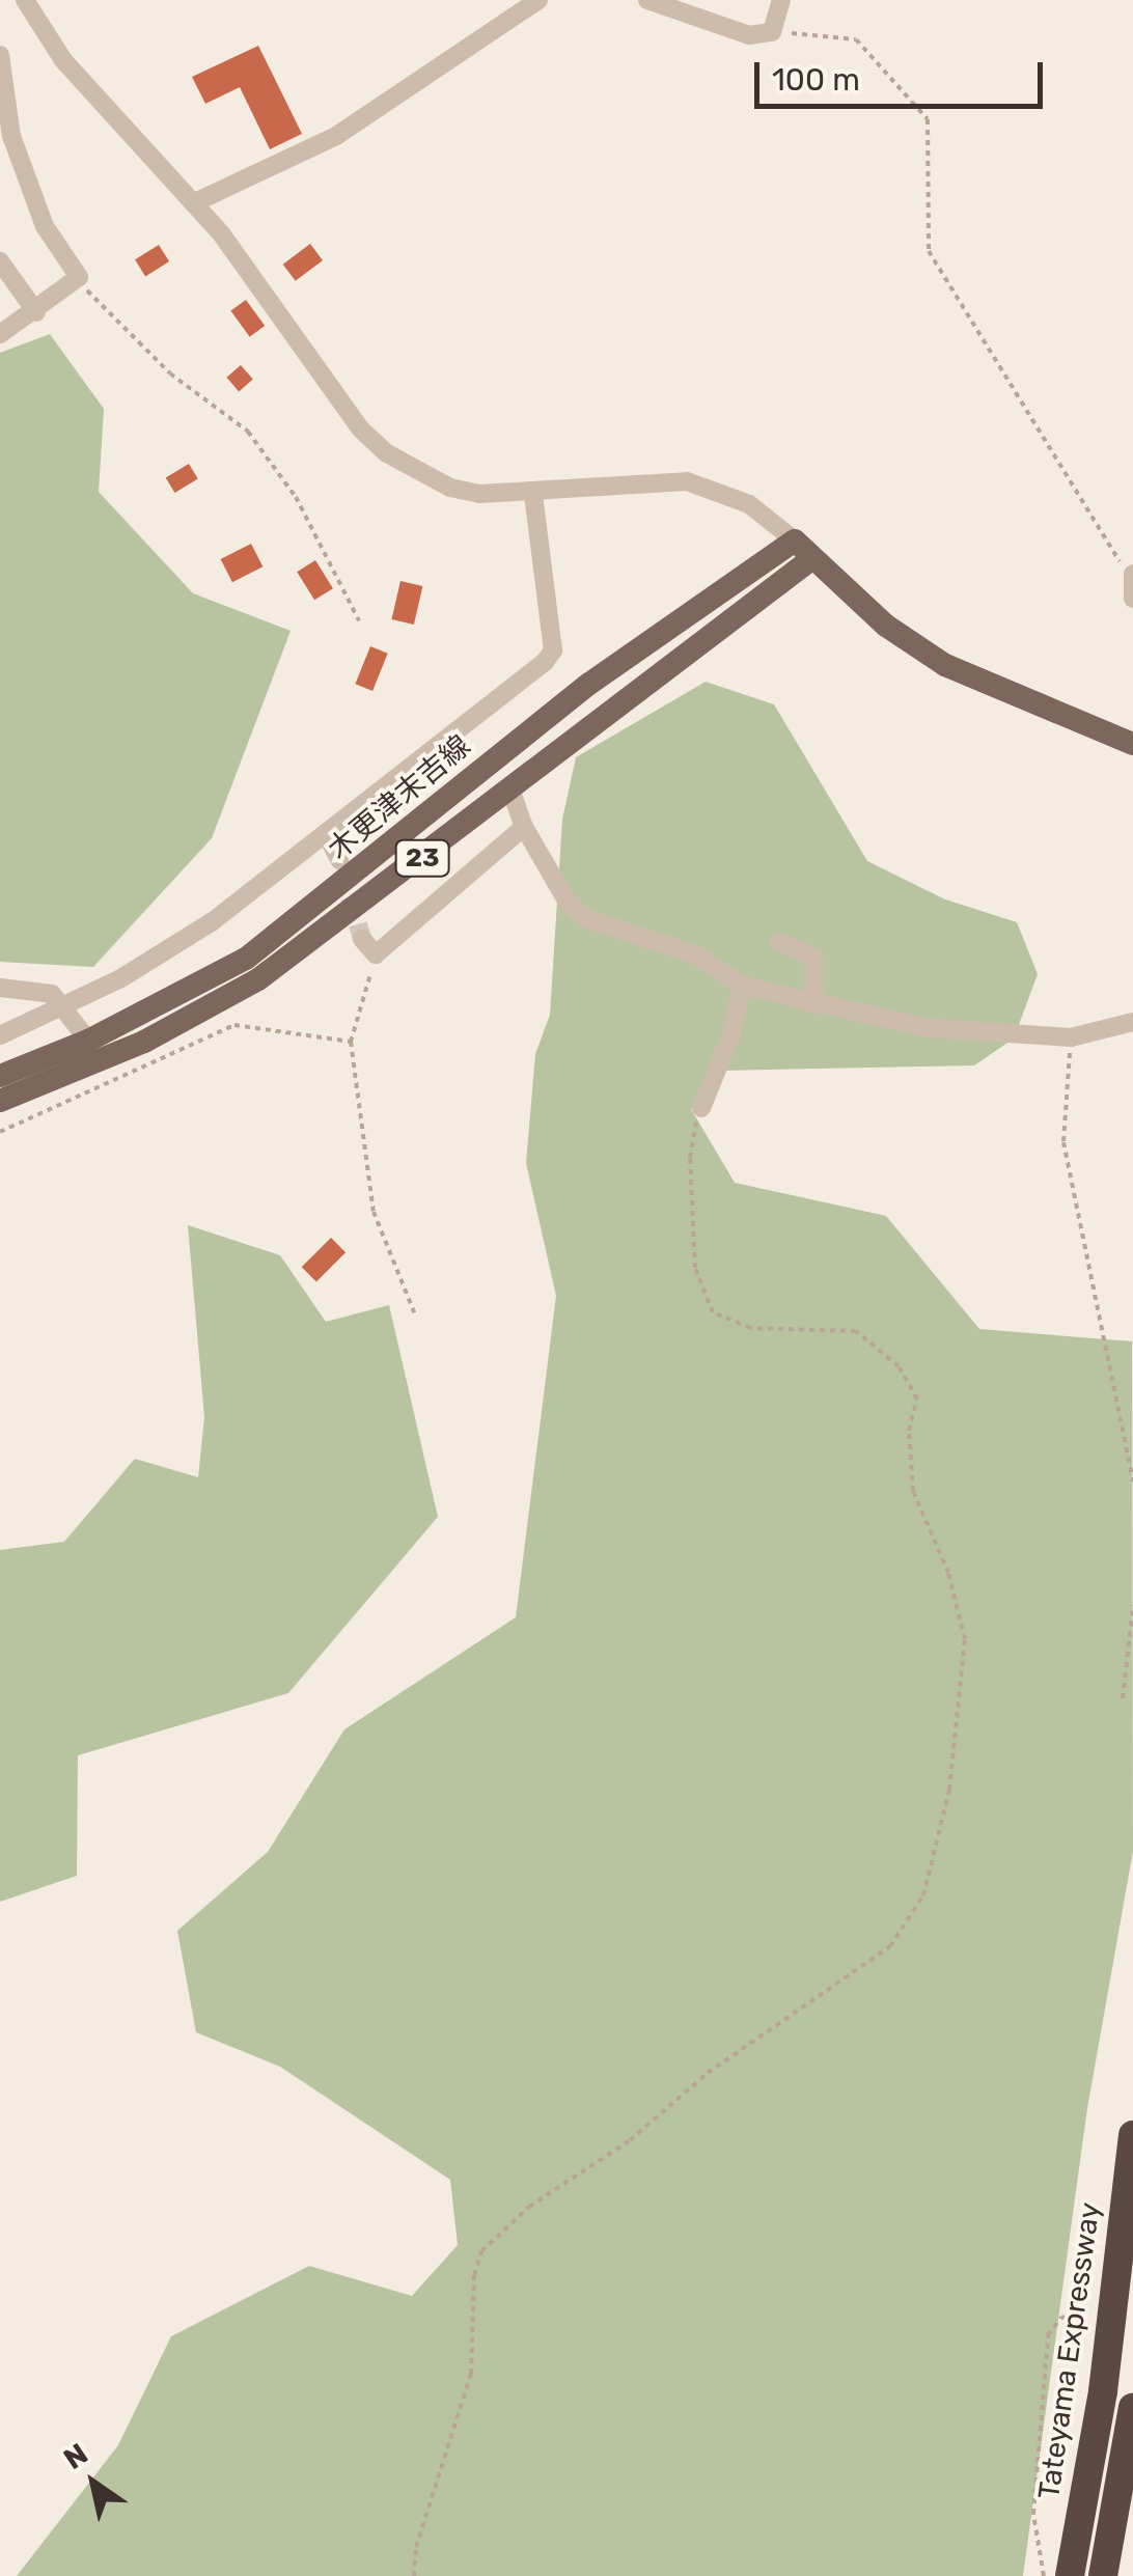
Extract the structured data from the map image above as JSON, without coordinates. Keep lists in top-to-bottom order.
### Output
{
  "streets": {
    "highway": ["Tateyama Expressway"],
    "main road": ["木更津末吉線", "23"]
  },
  "scale_bar": "100 m",
  "north": "top left"
}
